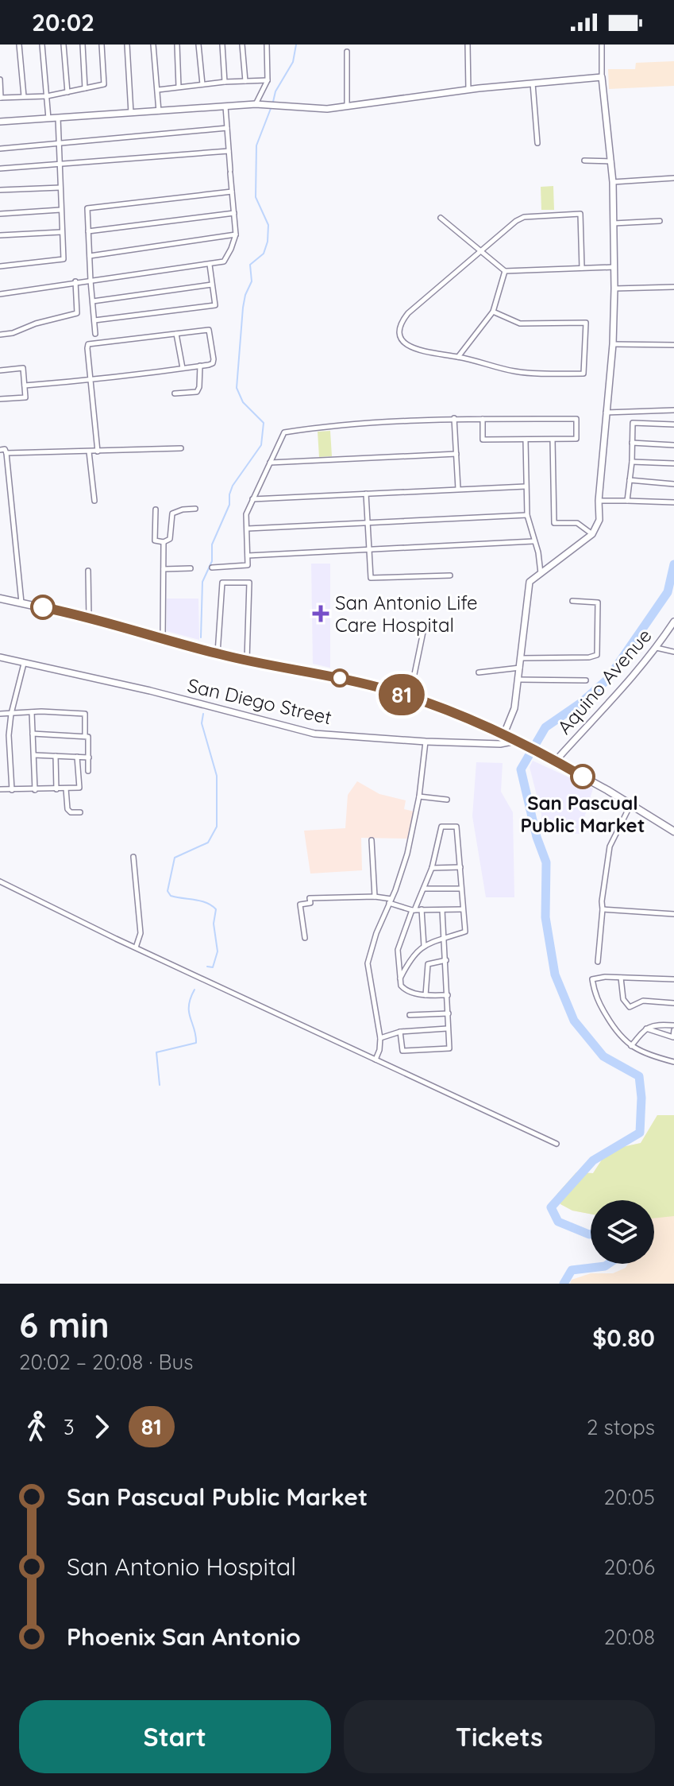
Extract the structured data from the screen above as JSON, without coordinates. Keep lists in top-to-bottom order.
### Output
{
  "streets": {
    "street": ["Aquino Avenue", "San Diego Street"]
  },
  "places": {
    "health": ["San Antonio Life Care Hospital"],
    "other": ["San Pascual Public Market"]
  },
  "lines": ["bus line 81"],
  "page": {
    "status": "20:02",
    "on_map": "81",
    "heading": ["6 min", "20:02 – 20:08 · Bus", "$0.80"],
    "legs": ["3", "81", "2 stops"],
    "list": [
      {
        "name": "San Pascual Public Market",
        "value": "20:05"
      },
      {
        "name": "San Antonio Hospital",
        "value": "20:06"
      },
      {
        "name": "Phoenix San Antonio",
        "value": "20:08"
      }
    ],
    "buttons": ["Start", "Tickets"]
  }
}
